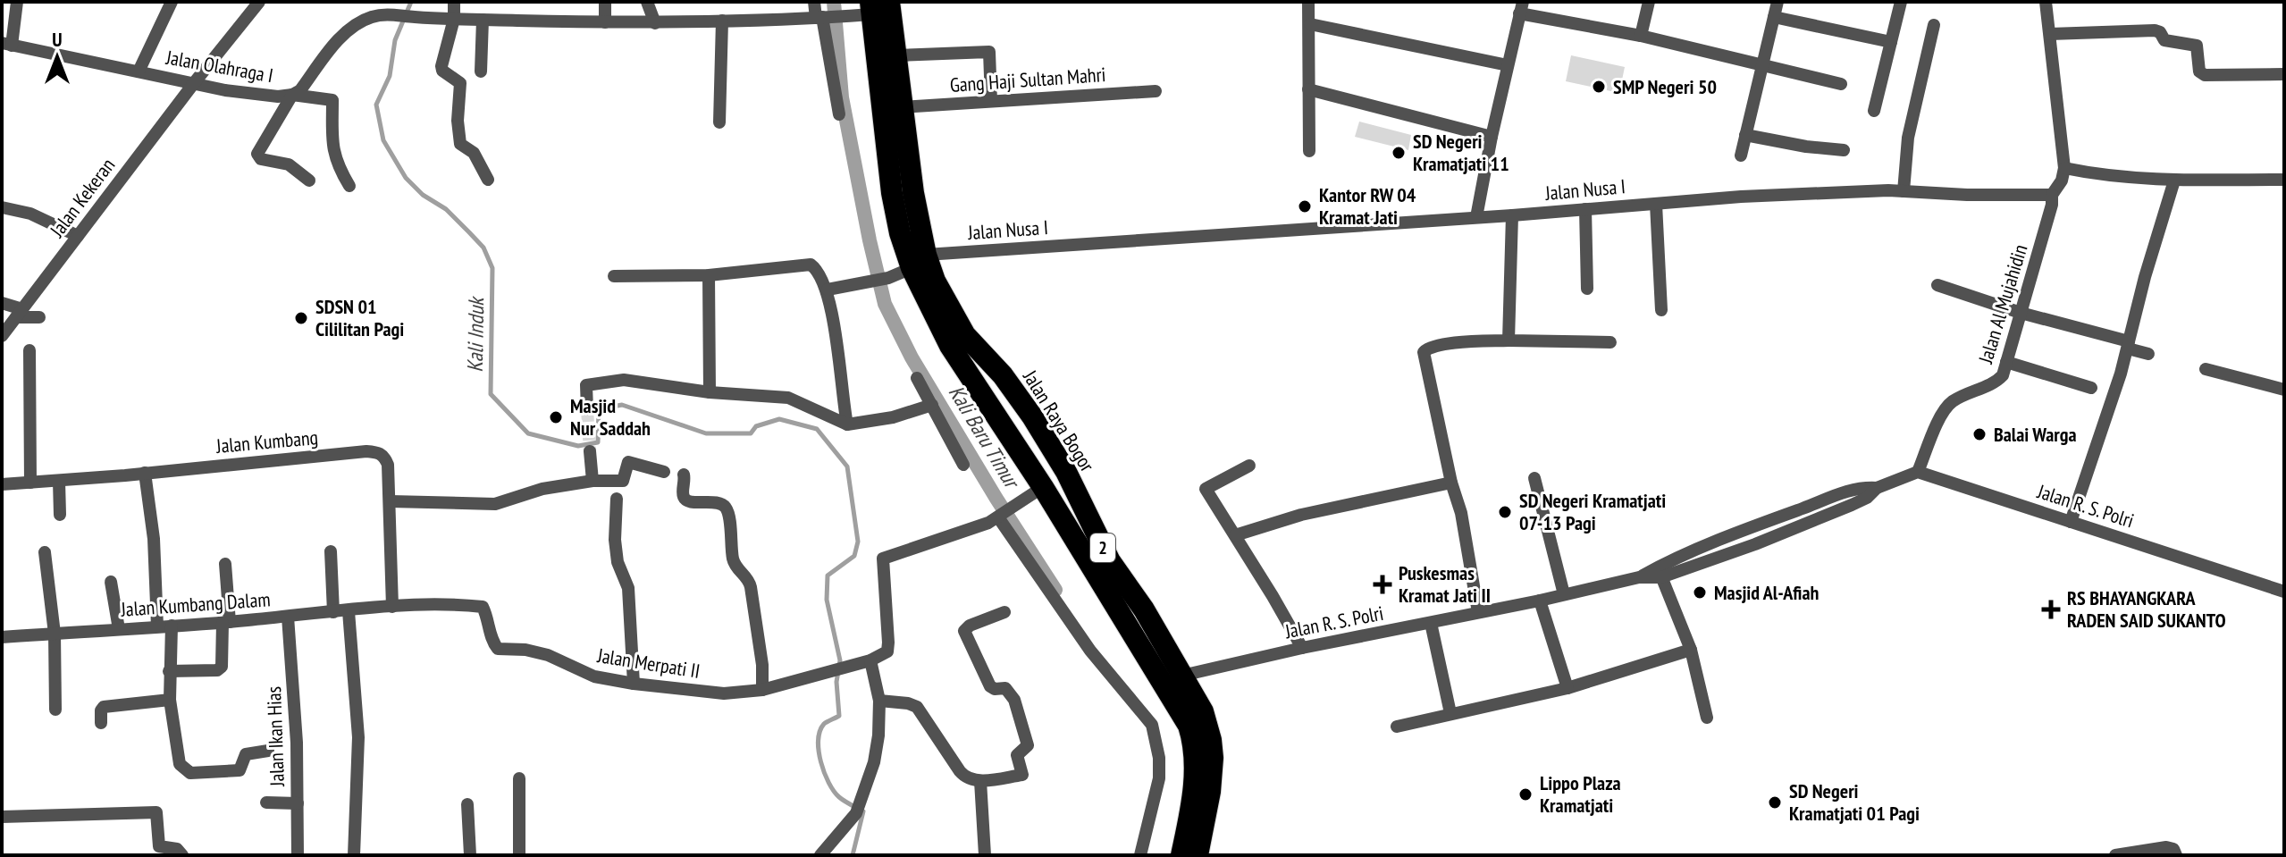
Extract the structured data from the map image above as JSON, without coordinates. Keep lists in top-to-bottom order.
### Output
{
  "streets": {
    "highway": ["Jalan Raya Bogor", "2"],
    "street": [
      "Jalan Olahraga I",
      "Gang Haji Sultan Mahri",
      "Jalan Nusa I",
      "Jalan Kekeran",
      "Jalan Al Mujahidin",
      "Jalan Kumbang",
      "Jalan R. S. Polri",
      "Jalan Kumbang Dalam",
      "Jalan Merpati II",
      "Jalan Ikan Hias"
    ]
  },
  "crossings": [
    ["Jalan Olahraga I", "Jalan Kekeran"],
    ["Jalan Olahraga I", "Jalan Raya Bogor"],
    ["Gang Haji Sultan Mahri", "Jalan Raya Bogor"],
    ["Jalan Nusa I", "Jalan Al Mujahidin"],
    ["Jalan Nusa I", "Jalan Raya Bogor"],
    ["Jalan Al Mujahidin", "Jalan R. S. Polri"],
    ["Jalan Raya Bogor", "Jalan R. S. Polri"],
    ["Jalan Kumbang", "Jalan Kumbang Dalam"],
    ["Jalan Kumbang", "Jalan Merpati II"],
    ["Jalan Kumbang Dalam", "Jalan Merpati II"],
    ["Jalan Kumbang Dalam", "Jalan Ikan Hias"]
  ],
  "water": ["Kali Induk", "Kali Baru Timur"],
  "places": {
    "other": [
      "SMP Negeri 50",
      "SD Negeri Kramatjati 11",
      "Kantor RW 04 Kramat Jati",
      "SDSN 01 Cililitan Pagi",
      "Masjid Nur Saddah",
      "Balai Warga",
      "SD Negeri Kramatjati 07-13 Pagi",
      "Masjid Al-Afiah",
      "Lippo Plaza Kramatjati",
      "SD Negeri Kramatjati 01 Pagi"
    ],
    "health": ["Puskesmas Kramat Jati II", "RS BHAYANGKARA RADEN SAID SUKANTO"]
  },
  "north": "top"
}
